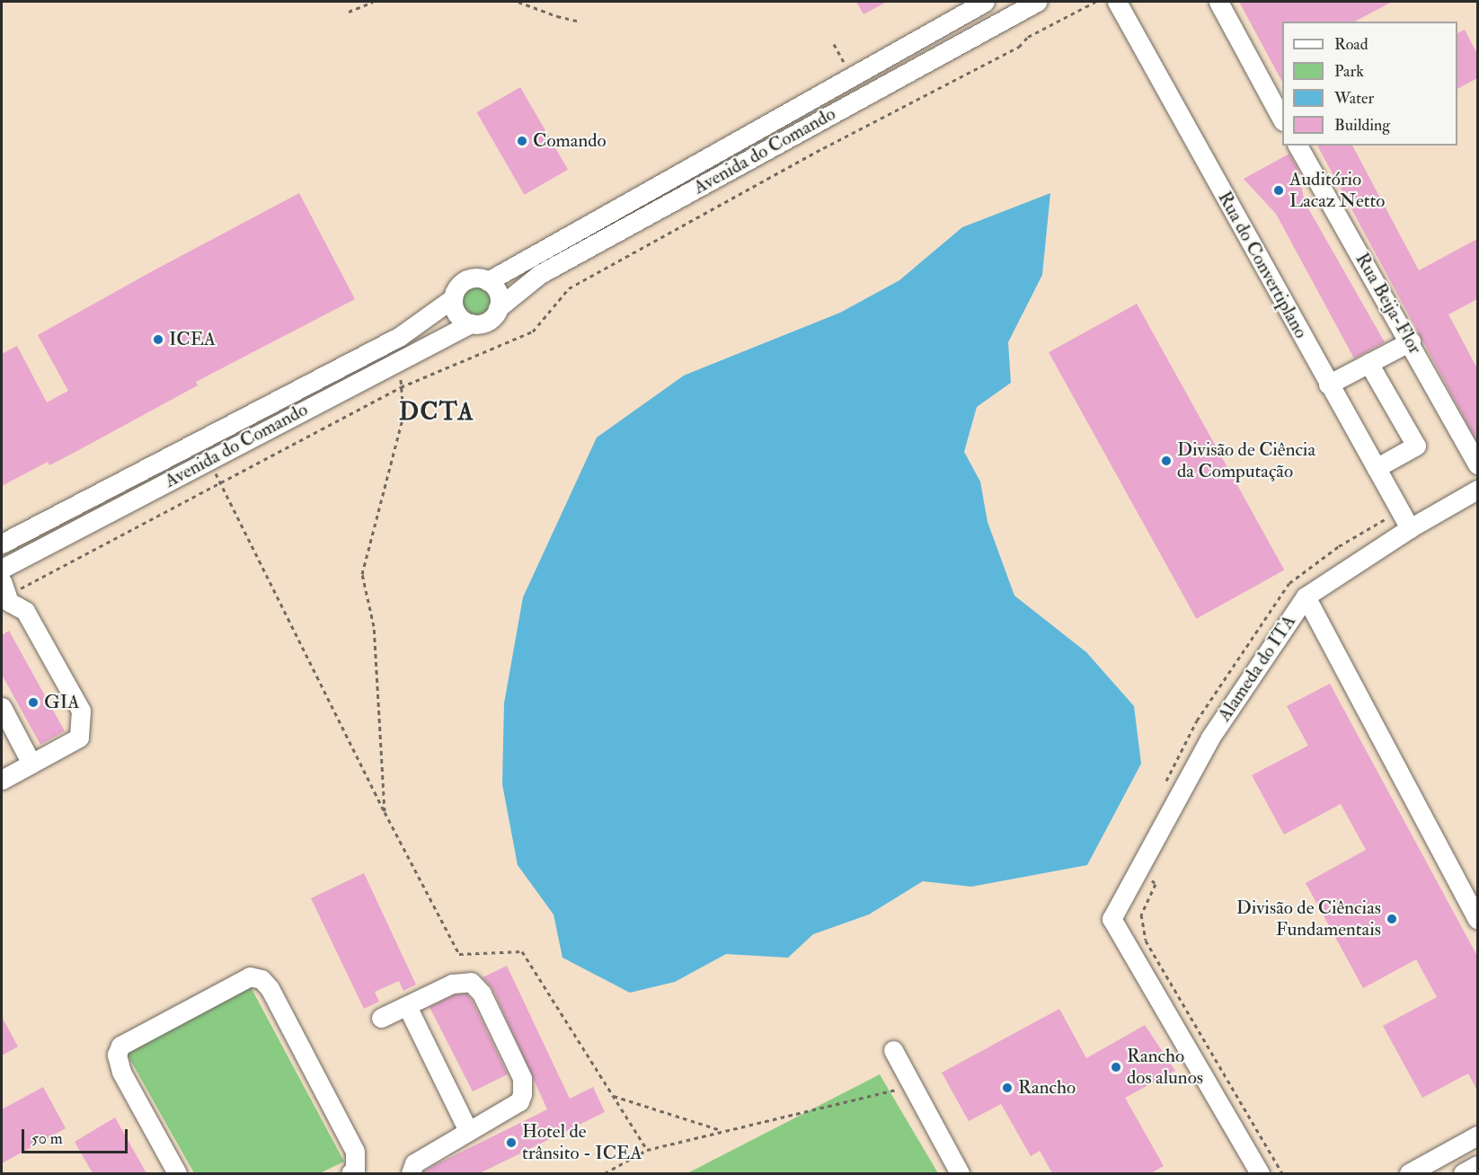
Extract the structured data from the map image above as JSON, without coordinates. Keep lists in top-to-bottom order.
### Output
{
  "streets": {
    "lane": [
      "Avenida do Comando",
      "Rua do Convertiplano",
      "Rua Beija-Flor",
      "Alameda do ITA"
    ]
  },
  "crossings": [
    ["Rua do Convertiplano", "Alameda do ITA"]
  ],
  "districts": ["DCTA"],
  "places": [
    "Comando",
    "Auditório Lacaz Netto",
    "ICEA",
    "Divisão de Ciência da Computação",
    "GIA",
    "Divisão de Ciências Fundamentais",
    "Rancho dos alunos",
    "Rancho",
    "Hotel de trânsito - ICEA"
  ],
  "legend": [
    "Road",
    "Park",
    "Water",
    "Building"
  ],
  "scale_bar": "50 m"
}
